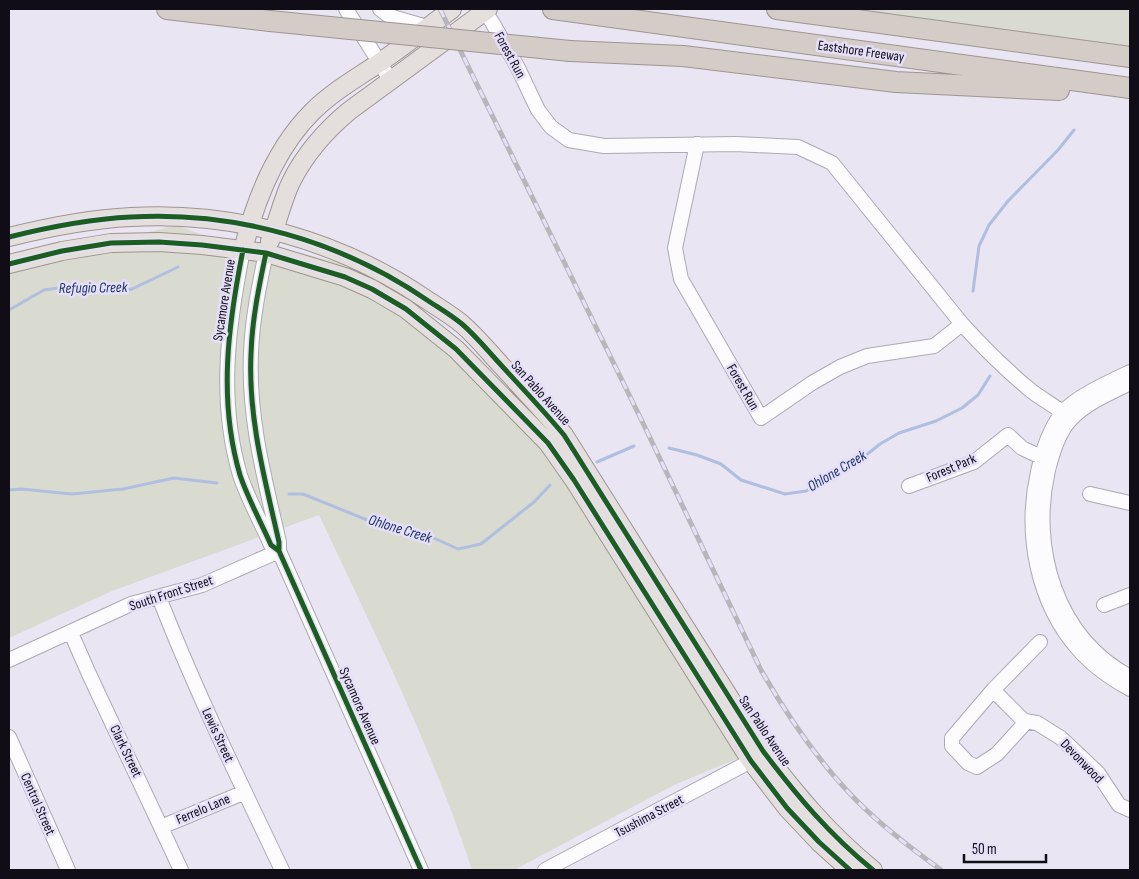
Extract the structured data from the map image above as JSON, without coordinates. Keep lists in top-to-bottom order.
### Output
{
  "streets": {
    "highway": ["Eastshore Freeway"],
    "main road": ["Sycamore Avenue", "San Pablo Avenue"],
    "street": [
      "Forest Run",
      "Forest Park",
      "South Front Street",
      "Lewis Street",
      "Clark Street",
      "Devonwood",
      "Central Street",
      "Ferrelo Lane",
      "Tsushima Street"
    ]
  },
  "crossings": [
    ["Forest Run", "Sycamore Avenue"],
    ["Sycamore Avenue", "San Pablo Avenue"],
    ["Sycamore Avenue", "South Front Street"],
    ["San Pablo Avenue", "Tsushima Street"],
    ["South Front Street", "Lewis Street"],
    ["South Front Street", "Clark Street"],
    ["Lewis Street", "Ferrelo Lane"],
    ["Clark Street", "Ferrelo Lane"]
  ],
  "water": ["Refugio Creek", "Ohlone Creek"],
  "scale_bar": "50 m"
}
